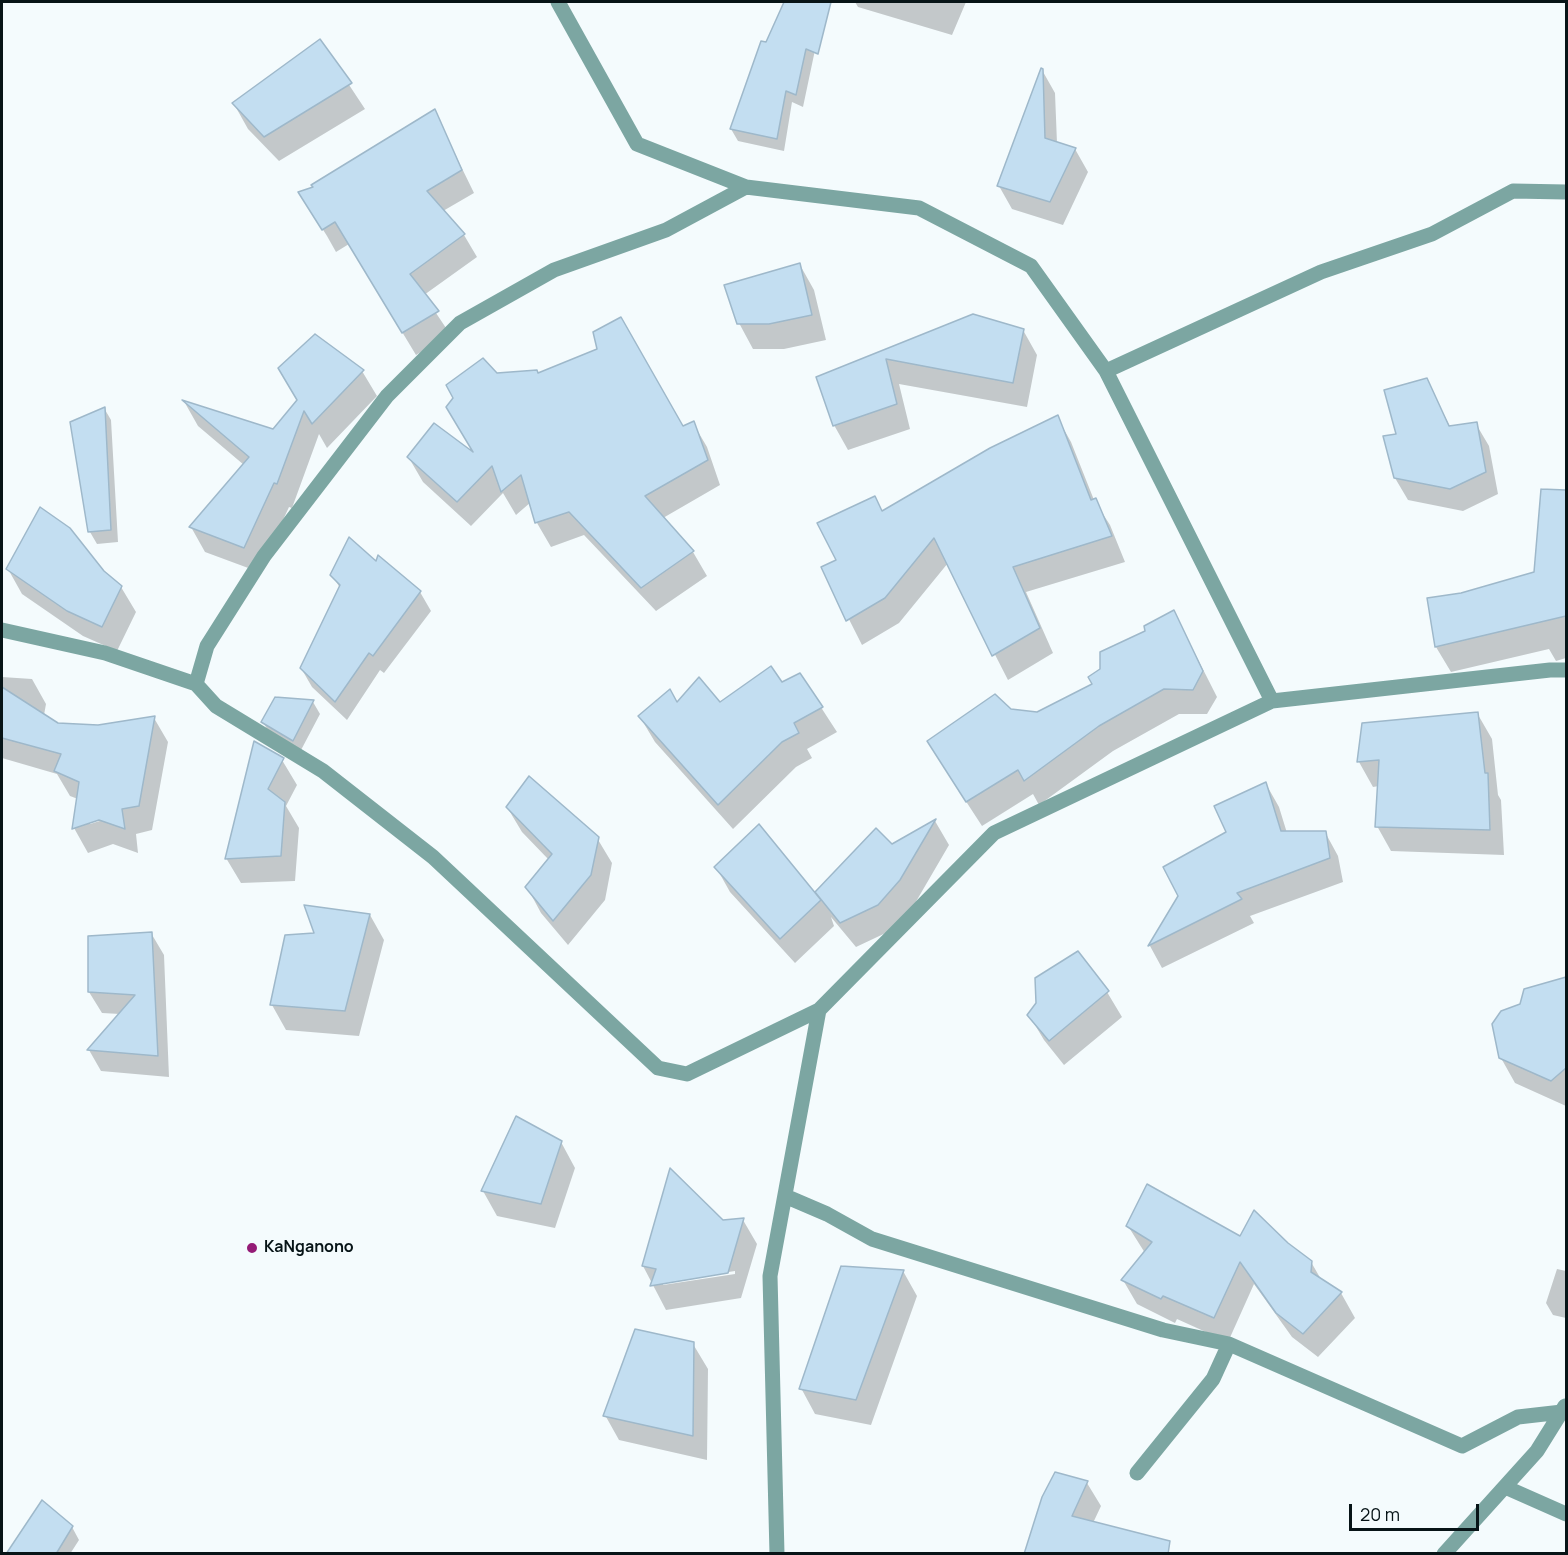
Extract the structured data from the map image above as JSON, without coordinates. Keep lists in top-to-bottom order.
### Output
{
  "places": ["KaNganono"],
  "scale_bar": "20 m"
}
